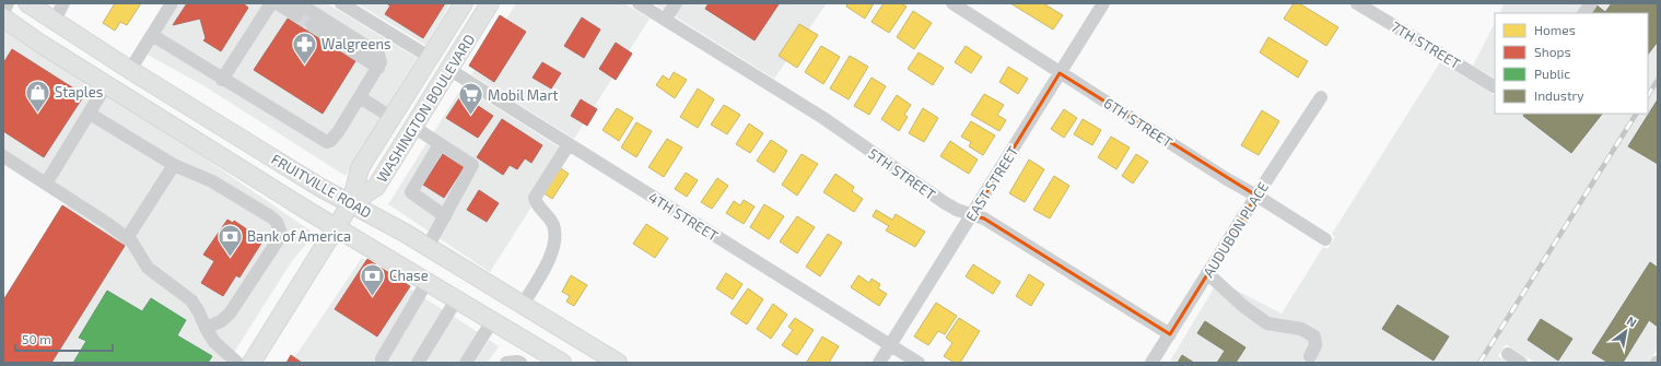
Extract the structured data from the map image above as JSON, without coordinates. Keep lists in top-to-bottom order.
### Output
{
  "streets": {
    "main road": ["WASHINGTON BOULEVARD", "FRUITVILLE ROAD"],
    "street": [
      "7TH STREET",
      "6TH STREET",
      "5TH STREET",
      "EAST STREET",
      "4TH STREET",
      "AUDUBON PLACE"
    ]
  },
  "crossings": [
    ["WASHINGTON BOULEVARD", "FRUITVILLE ROAD"],
    ["WASHINGTON BOULEVARD", "4TH STREET"],
    ["6TH STREET", "EAST STREET"],
    ["6TH STREET", "AUDUBON PLACE"],
    ["5TH STREET", "EAST STREET"],
    ["5TH STREET", "AUDUBON PLACE"],
    ["EAST STREET", "4TH STREET"]
  ],
  "places": {
    "pharmacy": ["Walgreens"],
    "shop": ["Staples"],
    "supermarket": ["Mobil Mart"],
    "bank": ["Bank of America", "Chase"]
  },
  "legend": [
    "Homes",
    "Shops",
    "Public",
    "Industry"
  ],
  "scale_bar": "50 m",
  "north": "top right"
}
